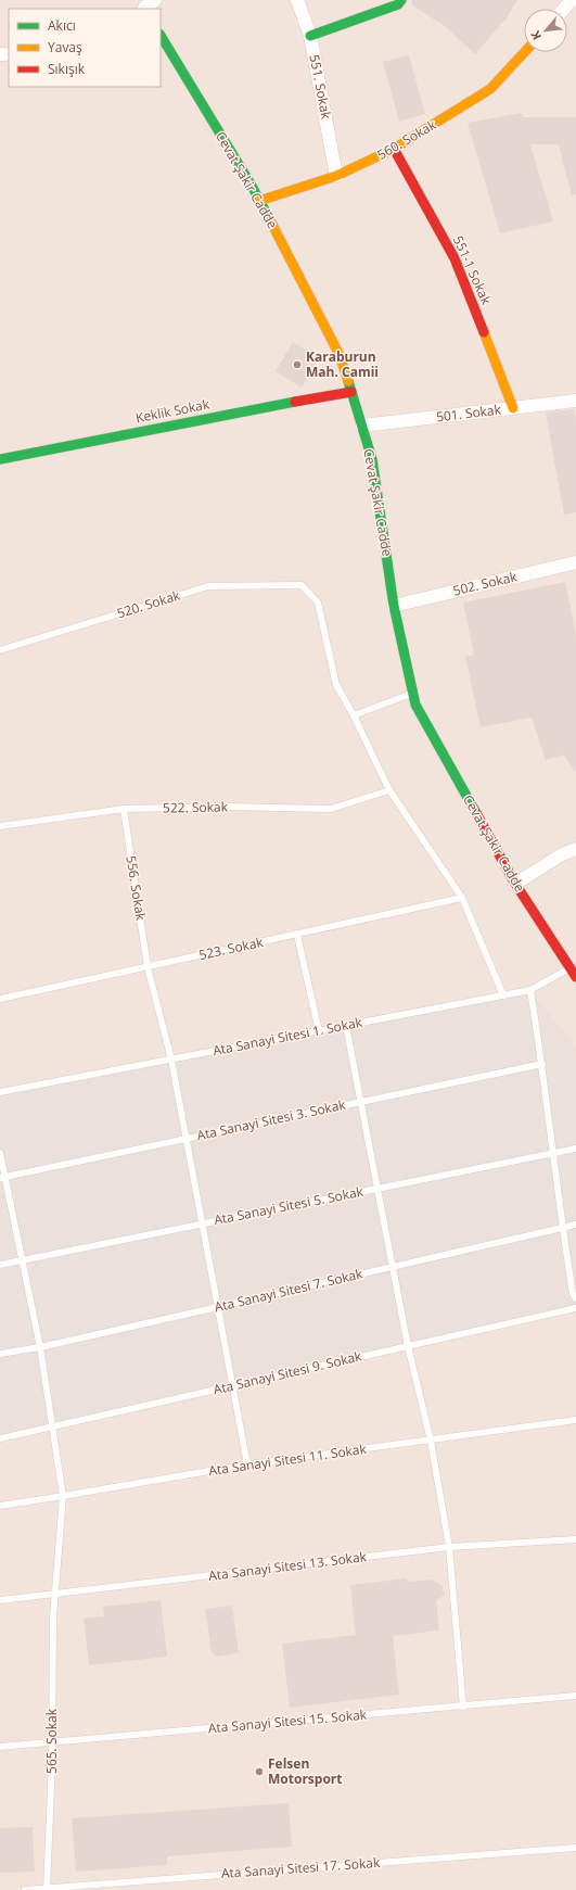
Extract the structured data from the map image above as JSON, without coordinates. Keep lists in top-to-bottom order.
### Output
{
  "streets": {
    "street": [
      "551. Sokak",
      "560. Sokak",
      "Cevat Şakir Cadde",
      "551-1 Sokak",
      "Keklik Sokak",
      "501. Sokak",
      "502. Sokak"
    ],
    "lane": [
      "520. Sokak",
      "522. Sokak",
      "556. Sokak",
      "523. Sokak",
      "Ata Sanayi Sitesi 1. Sokak",
      "Ata Sanayi Sitesi 3. Sokak",
      "Ata Sanayi Sitesi 5. Sokak",
      "Ata Sanayi Sitesi 7. Sokak",
      "Ata Sanayi Sitesi 9. Sokak",
      "Ata Sanayi Sitesi 11. Sokak",
      "Ata Sanayi Sitesi 13. Sokak",
      "Ata Sanayi Sitesi 15. Sokak",
      "565. Sokak",
      "Ata Sanayi Sitesi 17. Sokak"
    ]
  },
  "crossings": [
    ["551. Sokak", "560. Sokak"],
    ["560. Sokak", "Cevat Şakir Cadde"],
    ["560. Sokak", "551-1 Sokak"],
    ["Cevat Şakir Cadde", "Keklik Sokak"],
    ["Cevat Şakir Cadde", "501. Sokak"],
    ["Cevat Şakir Cadde", "502. Sokak"],
    ["Cevat Şakir Cadde", "Ata Sanayi Sitesi 1. Sokak"],
    ["551-1 Sokak", "501. Sokak"],
    ["522. Sokak", "556. Sokak"],
    ["556. Sokak", "523. Sokak"],
    ["556. Sokak", "Ata Sanayi Sitesi 1. Sokak"],
    ["556. Sokak", "Ata Sanayi Sitesi 3. Sokak"],
    ["556. Sokak", "Ata Sanayi Sitesi 5. Sokak"],
    ["556. Sokak", "Ata Sanayi Sitesi 7. Sokak"],
    ["556. Sokak", "Ata Sanayi Sitesi 9. Sokak"],
    ["556. Sokak", "Ata Sanayi Sitesi 11. Sokak"],
    ["Ata Sanayi Sitesi 3. Sokak", "565. Sokak"],
    ["Ata Sanayi Sitesi 5. Sokak", "565. Sokak"],
    ["Ata Sanayi Sitesi 7. Sokak", "565. Sokak"],
    ["Ata Sanayi Sitesi 9. Sokak", "565. Sokak"],
    ["Ata Sanayi Sitesi 11. Sokak", "565. Sokak"],
    ["Ata Sanayi Sitesi 13. Sokak", "565. Sokak"],
    ["Ata Sanayi Sitesi 15. Sokak", "565. Sokak"],
    ["565. Sokak", "Ata Sanayi Sitesi 17. Sokak"]
  ],
  "places": ["Karaburun Mah. Camii", "Felsen Motorsport"],
  "legend": ["Akıcı", "Yavaş", "Sıkışık"],
  "north": "bottom left"
}
